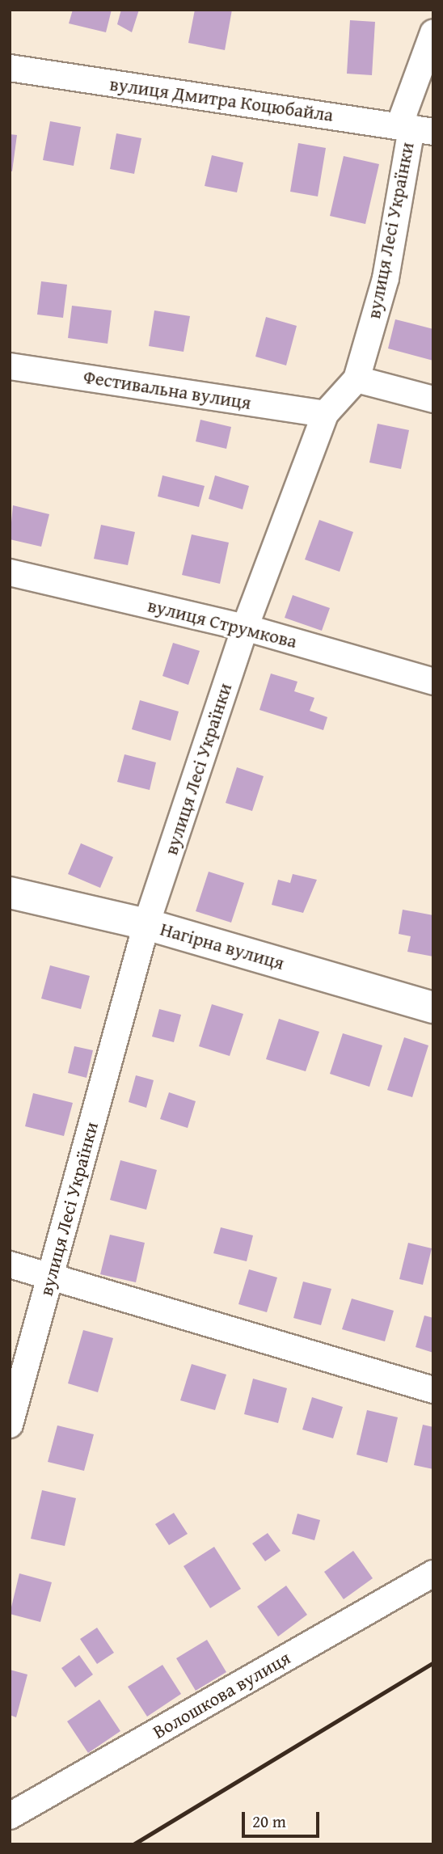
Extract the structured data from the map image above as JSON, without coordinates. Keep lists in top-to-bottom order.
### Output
{
  "streets": {
    "street": [
      "вулиця Дмитра Коцюбайла",
      "вулиця Лесі Українки",
      "Фестивальна вулиця",
      "вулиця Струмкова",
      "Нагірна вулиця",
      "Волошкова вулиця"
    ]
  },
  "crossings": [
    ["вулиця Дмитра Коцюбайла", "вулиця Лесі Українки"],
    ["вулиця Лесі Українки", "Фестивальна вулиця"],
    ["вулиця Лесі Українки", "вулиця Струмкова"],
    ["вулиця Лесі Українки", "Нагірна вулиця"]
  ],
  "scale_bar": "20 m"
}
